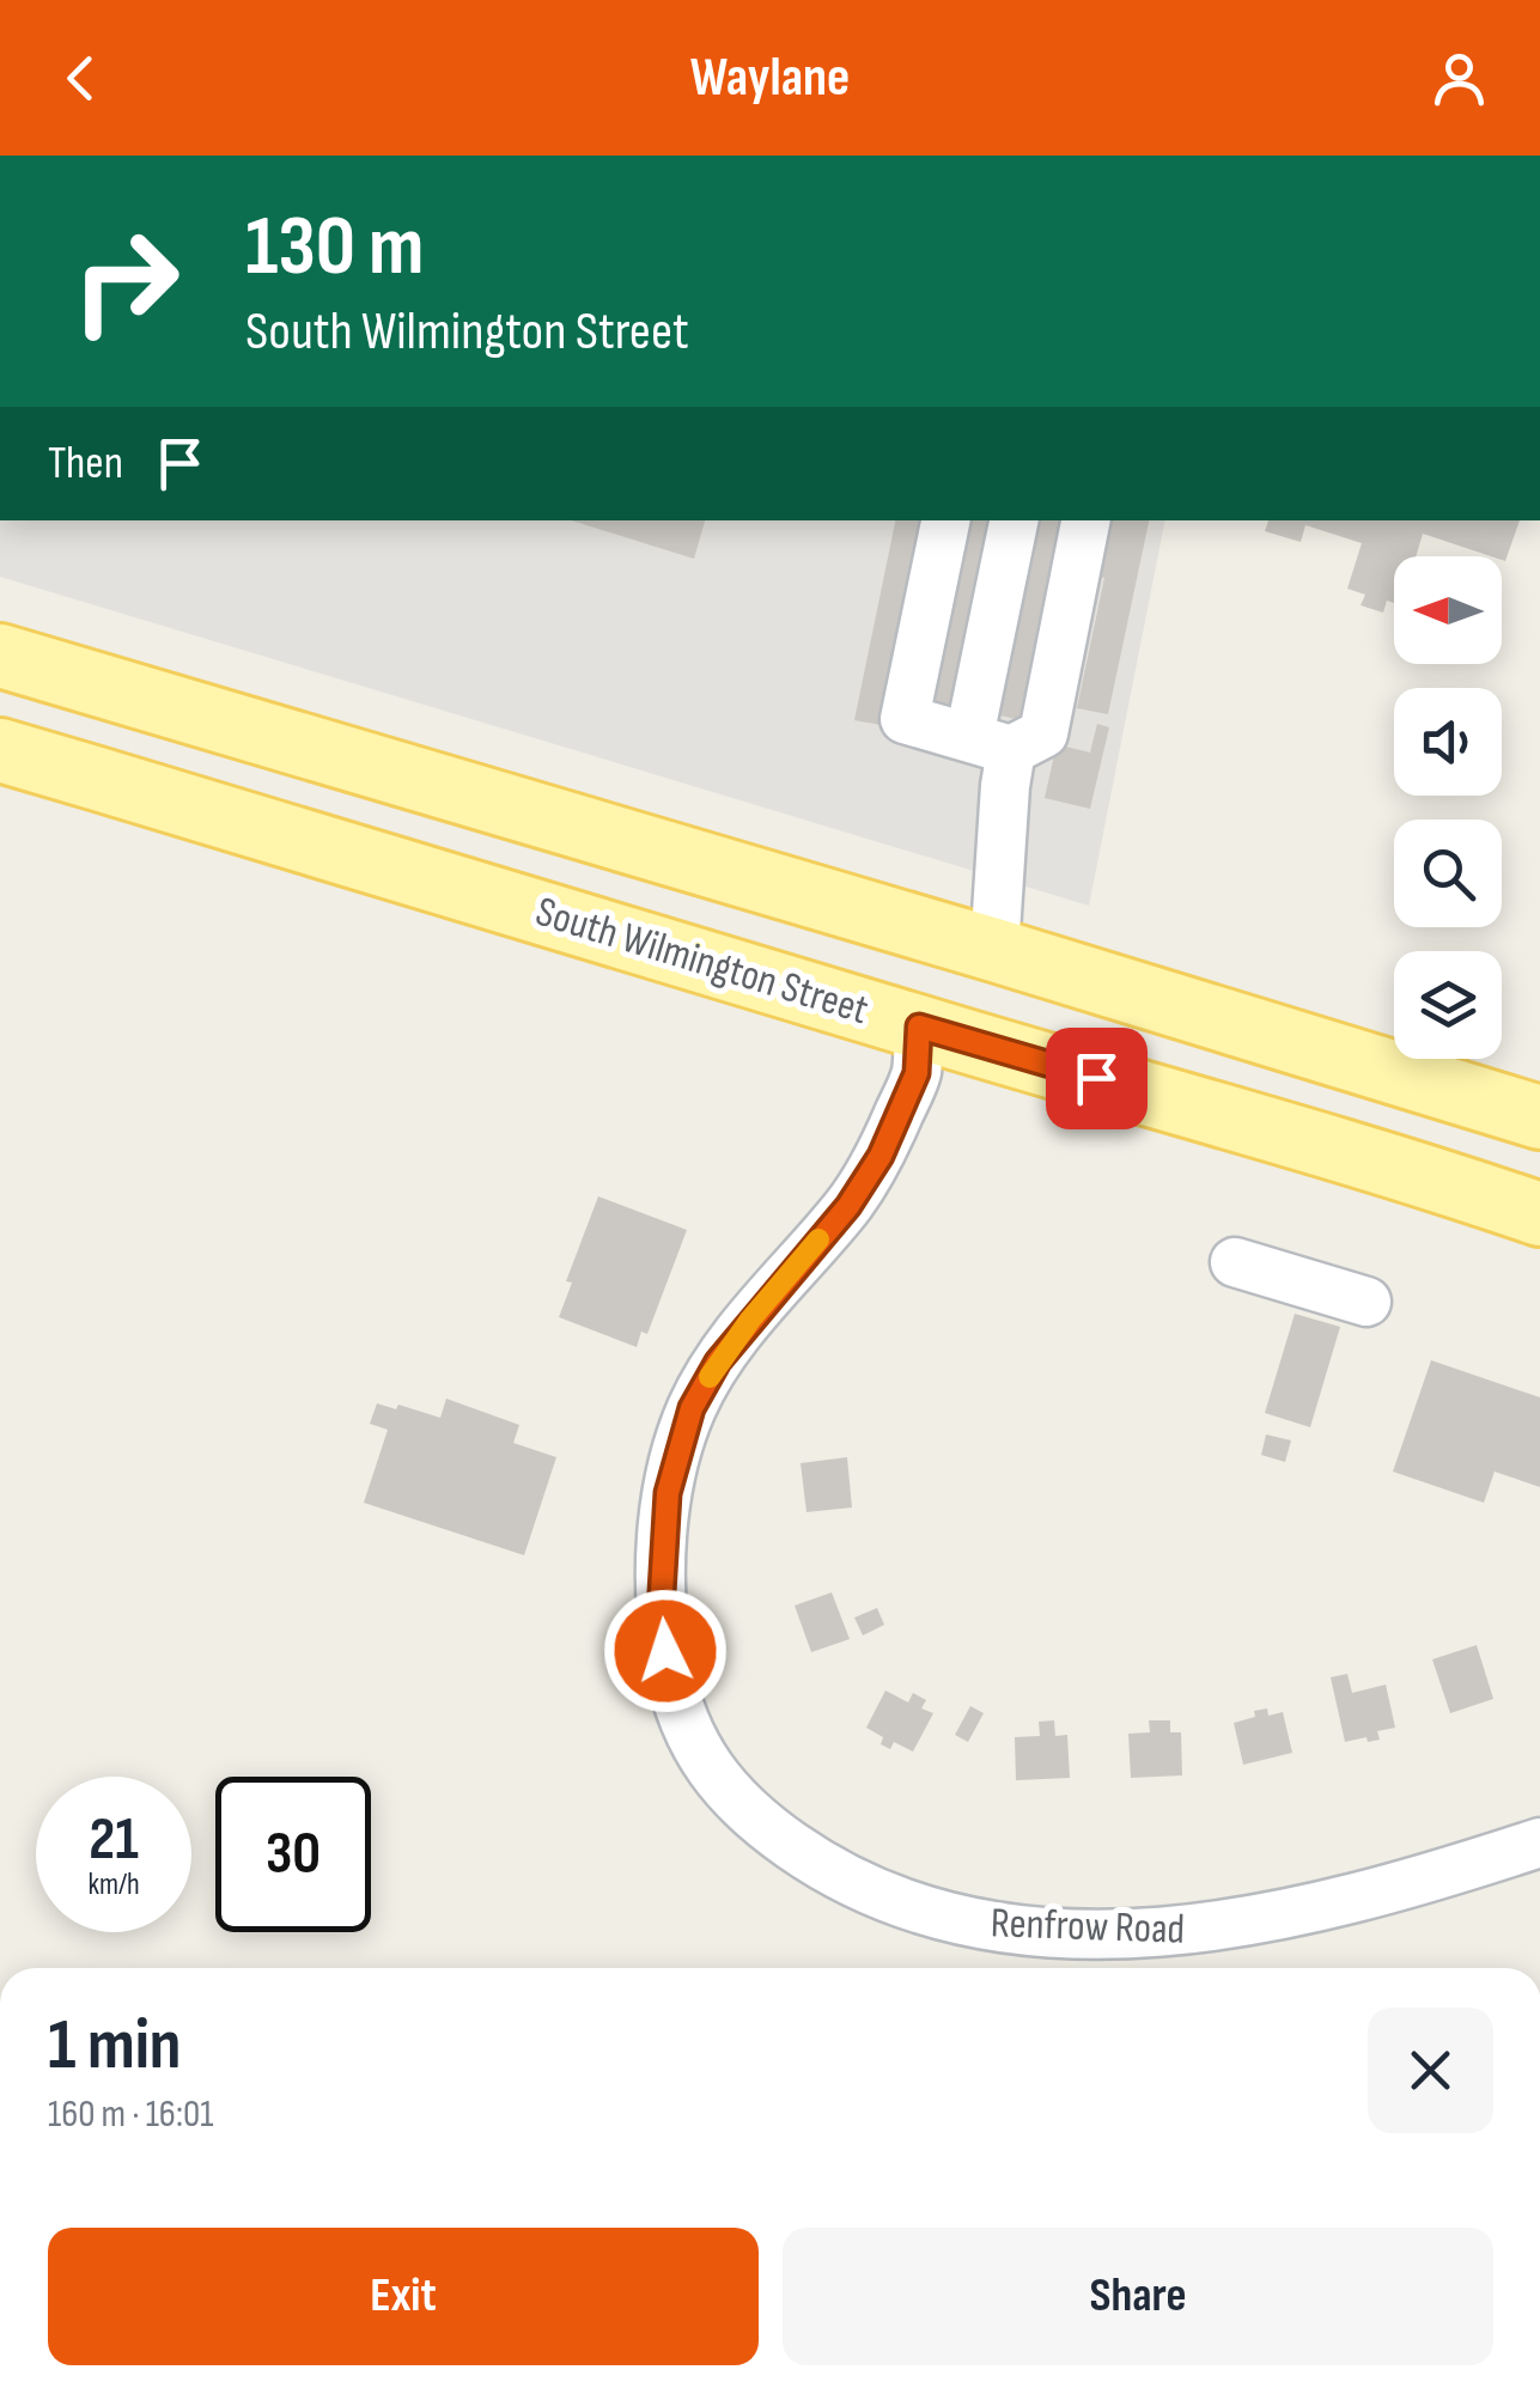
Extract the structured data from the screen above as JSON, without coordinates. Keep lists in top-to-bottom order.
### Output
{
  "streets": {
    "main road": ["South Wilmington Street"],
    "street": ["Renfrow Road"]
  },
  "crossings": [
    ["South Wilmington Street", "Renfrow Road"]
  ],
  "north": "left",
  "page": {
    "header": "Waylane",
    "turn": ["130 m", "South Wilmington Street"],
    "then": "Then",
    "speed": "21 km/h",
    "limit": "30",
    "heading": ["1 min", "160 m · 16:01"],
    "buttons": ["Exit", "Share"]
  }
}
